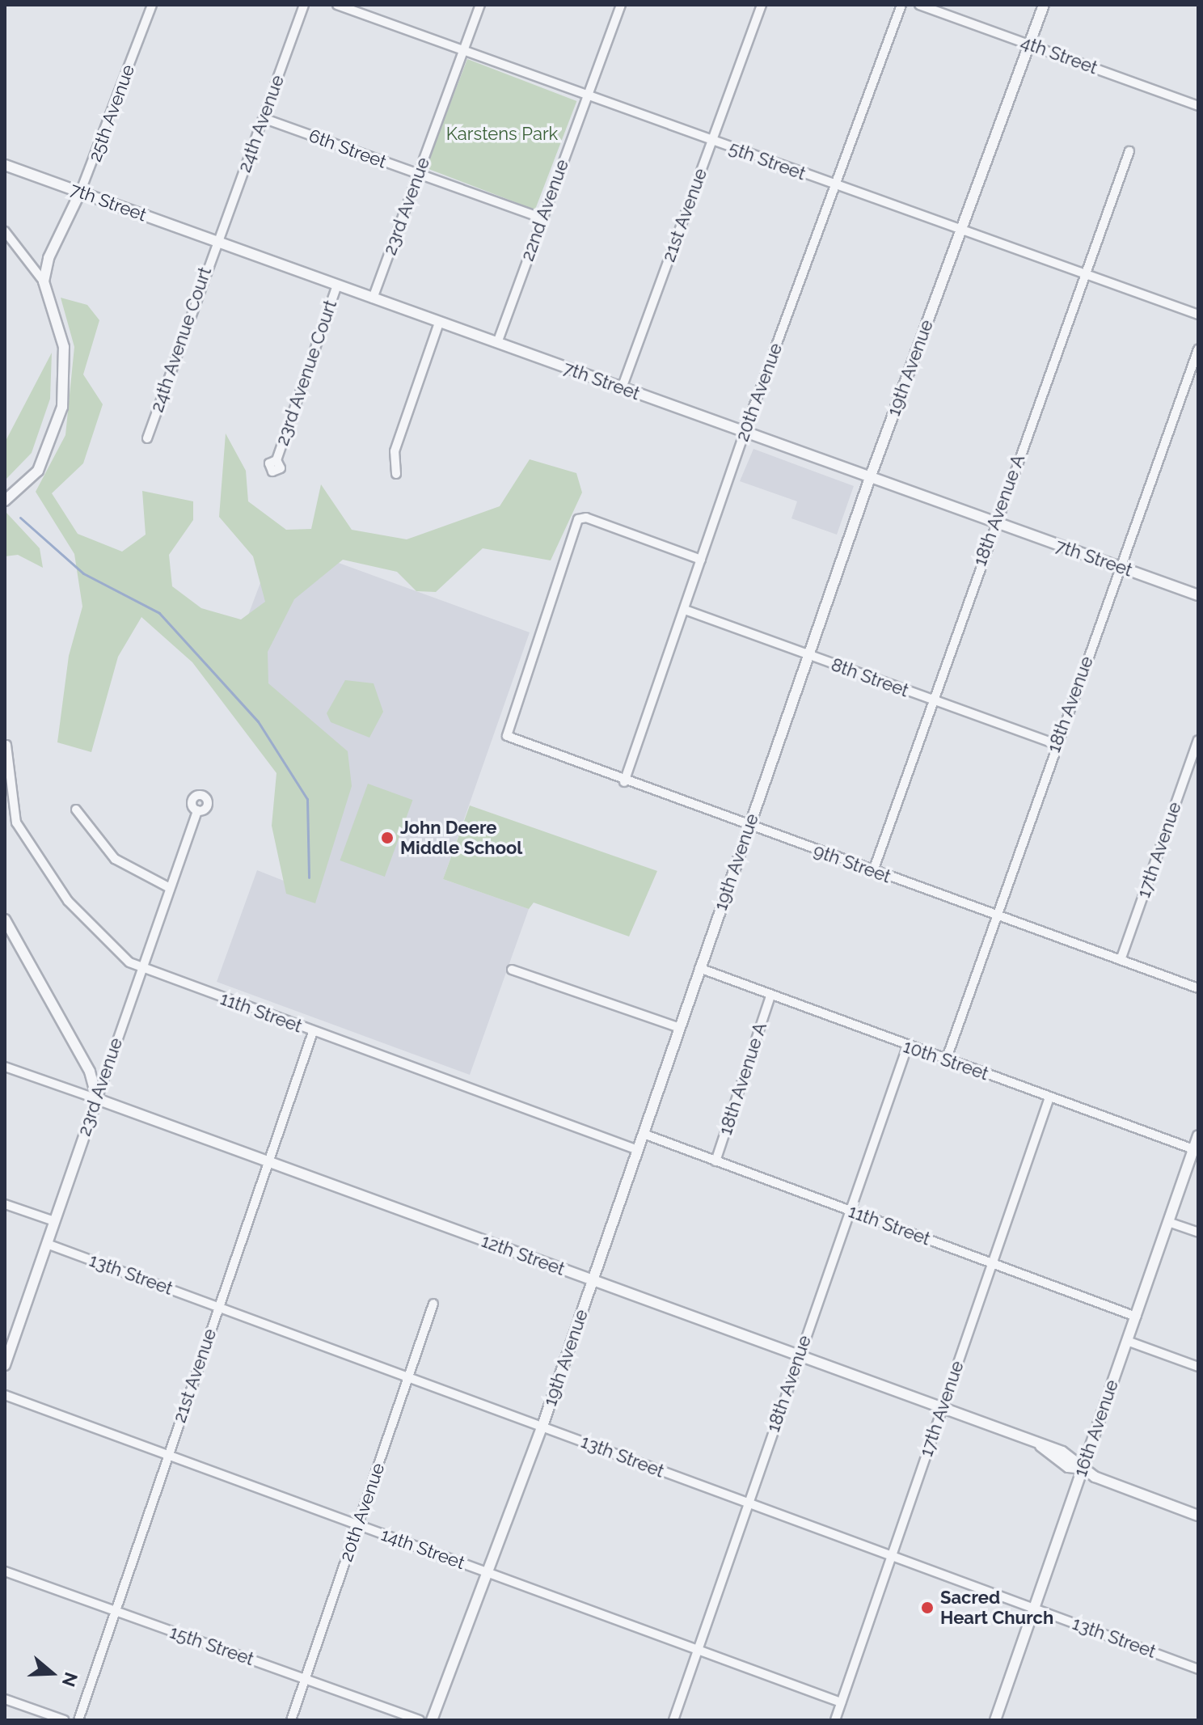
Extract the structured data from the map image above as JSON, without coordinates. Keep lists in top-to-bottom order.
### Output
{
  "streets": {
    "street": [
      "4th Street",
      "25th Avenue",
      "24th Avenue",
      "6th Street",
      "5th Street",
      "7th Street",
      "23rd Avenue",
      "22nd Avenue",
      "21st Avenue",
      "24th Avenue Court",
      "19th Avenue",
      "23rd Avenue Court",
      "20th Avenue",
      "18th Avenue A",
      "8th Street",
      "18th Avenue",
      "17th Avenue",
      "9th Street",
      "11th Street",
      "10th Street",
      "12th Street",
      "13th Street",
      "16th Avenue",
      "14th Street",
      "15th Street"
    ]
  },
  "crossings": [
    ["4th Street", "19th Avenue"],
    ["25th Avenue", "7th Street"],
    ["24th Avenue", "6th Street"],
    ["24th Avenue", "7th Street"],
    ["24th Avenue", "24th Avenue Court"],
    ["6th Street", "23rd Avenue"],
    ["6th Street", "22nd Avenue"],
    ["5th Street", "23rd Avenue"],
    ["5th Street", "22nd Avenue"],
    ["5th Street", "21st Avenue"],
    ["5th Street", "19th Avenue"],
    ["5th Street", "20th Avenue"],
    ["5th Street", "18th Avenue A"],
    ["7th Street", "23rd Avenue"],
    ["7th Street", "22nd Avenue"],
    ["7th Street", "21st Avenue"],
    ["7th Street", "24th Avenue Court"],
    ["7th Street", "19th Avenue"],
    ["7th Street", "23rd Avenue Court"],
    ["7th Street", "20th Avenue"],
    ["7th Street", "18th Avenue A"],
    ["7th Street", "18th Avenue"],
    ["23rd Avenue", "11th Street"],
    ["23rd Avenue", "12th Street"],
    ["23rd Avenue", "13th Street"],
    ["21st Avenue", "11th Street"],
    ["21st Avenue", "12th Street"],
    ["21st Avenue", "13th Street"],
    ["21st Avenue", "14th Street"],
    ["21st Avenue", "15th Street"],
    ["19th Avenue", "8th Street"],
    ["19th Avenue", "9th Street"],
    ["19th Avenue", "11th Street"],
    ["19th Avenue", "10th Street"],
    ["19th Avenue", "12th Street"],
    ["19th Avenue", "13th Street"],
    ["19th Avenue", "14th Street"],
    ["20th Avenue", "8th Street"],
    ["20th Avenue", "9th Street"],
    ["20th Avenue", "13th Street"],
    ["20th Avenue", "14th Street"],
    ["20th Avenue", "15th Street"],
    ["18th Avenue A", "8th Street"],
    ["18th Avenue A", "9th Street"],
    ["18th Avenue A", "11th Street"],
    ["18th Avenue A", "10th Street"],
    ["8th Street", "18th Avenue"],
    ["18th Avenue", "9th Street"],
    ["18th Avenue", "11th Street"],
    ["18th Avenue", "10th Street"],
    ["18th Avenue", "12th Street"],
    ["18th Avenue", "13th Street"],
    ["18th Avenue", "14th Street"],
    ["17th Avenue", "9th Street"],
    ["17th Avenue", "11th Street"],
    ["17th Avenue", "10th Street"],
    ["17th Avenue", "12th Street"],
    ["17th Avenue", "13th Street"],
    ["17th Avenue", "14th Street"],
    ["11th Street", "16th Avenue"],
    ["10th Street", "16th Avenue"],
    ["12th Street", "16th Avenue"],
    ["13th Street", "16th Avenue"]
  ],
  "parks": ["Karstens Park"],
  "places": ["John Deere Middle School", "Sacred Heart Church"],
  "north": "right"
}
